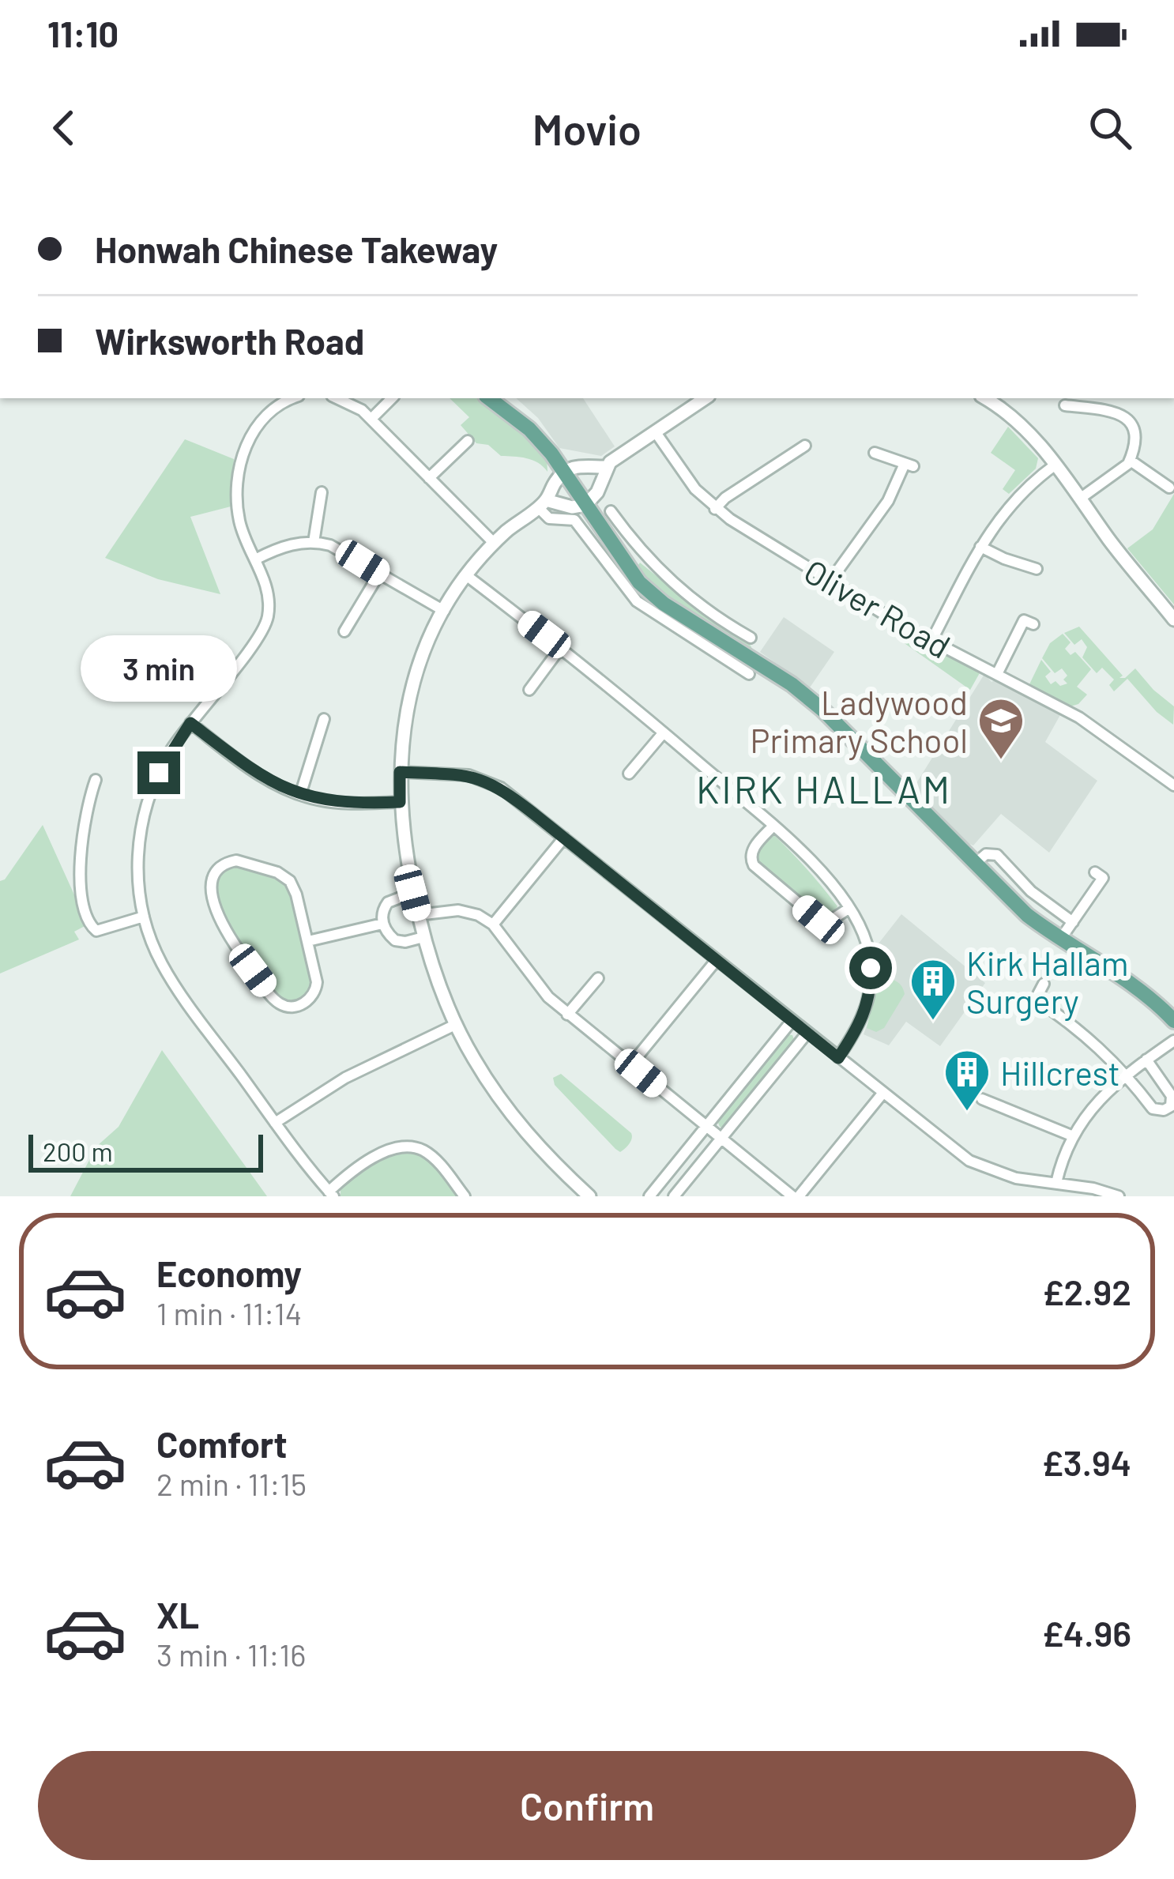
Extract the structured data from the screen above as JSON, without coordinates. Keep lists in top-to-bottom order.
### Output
{
  "streets": {
    "street": ["Oliver Road"]
  },
  "districts": ["KIRK HALLAM"],
  "places": {
    "school or university": ["Ladywood Primary School"],
    "building": ["Kirk Hallam Surgery", "Hillcrest"]
  },
  "scale_bar": "200 m",
  "page": {
    "status": "11:10",
    "header": "Movio",
    "banner": ["Honwah Chinese Takeway", "Wirksworth Road"],
    "bubble": "3 min",
    "scale": "200 m",
    "list": [
      {
        "name": "Economy",
        "note": "1 min · 11:14",
        "value": "£2.92"
      },
      {
        "name": "Comfort",
        "note": "2 min · 11:15",
        "value": "£3.94"
      },
      {
        "name": "XL",
        "note": "3 min · 11:16",
        "value": "£4.96"
      }
    ],
    "buttons": "Confirm"
  }
}
